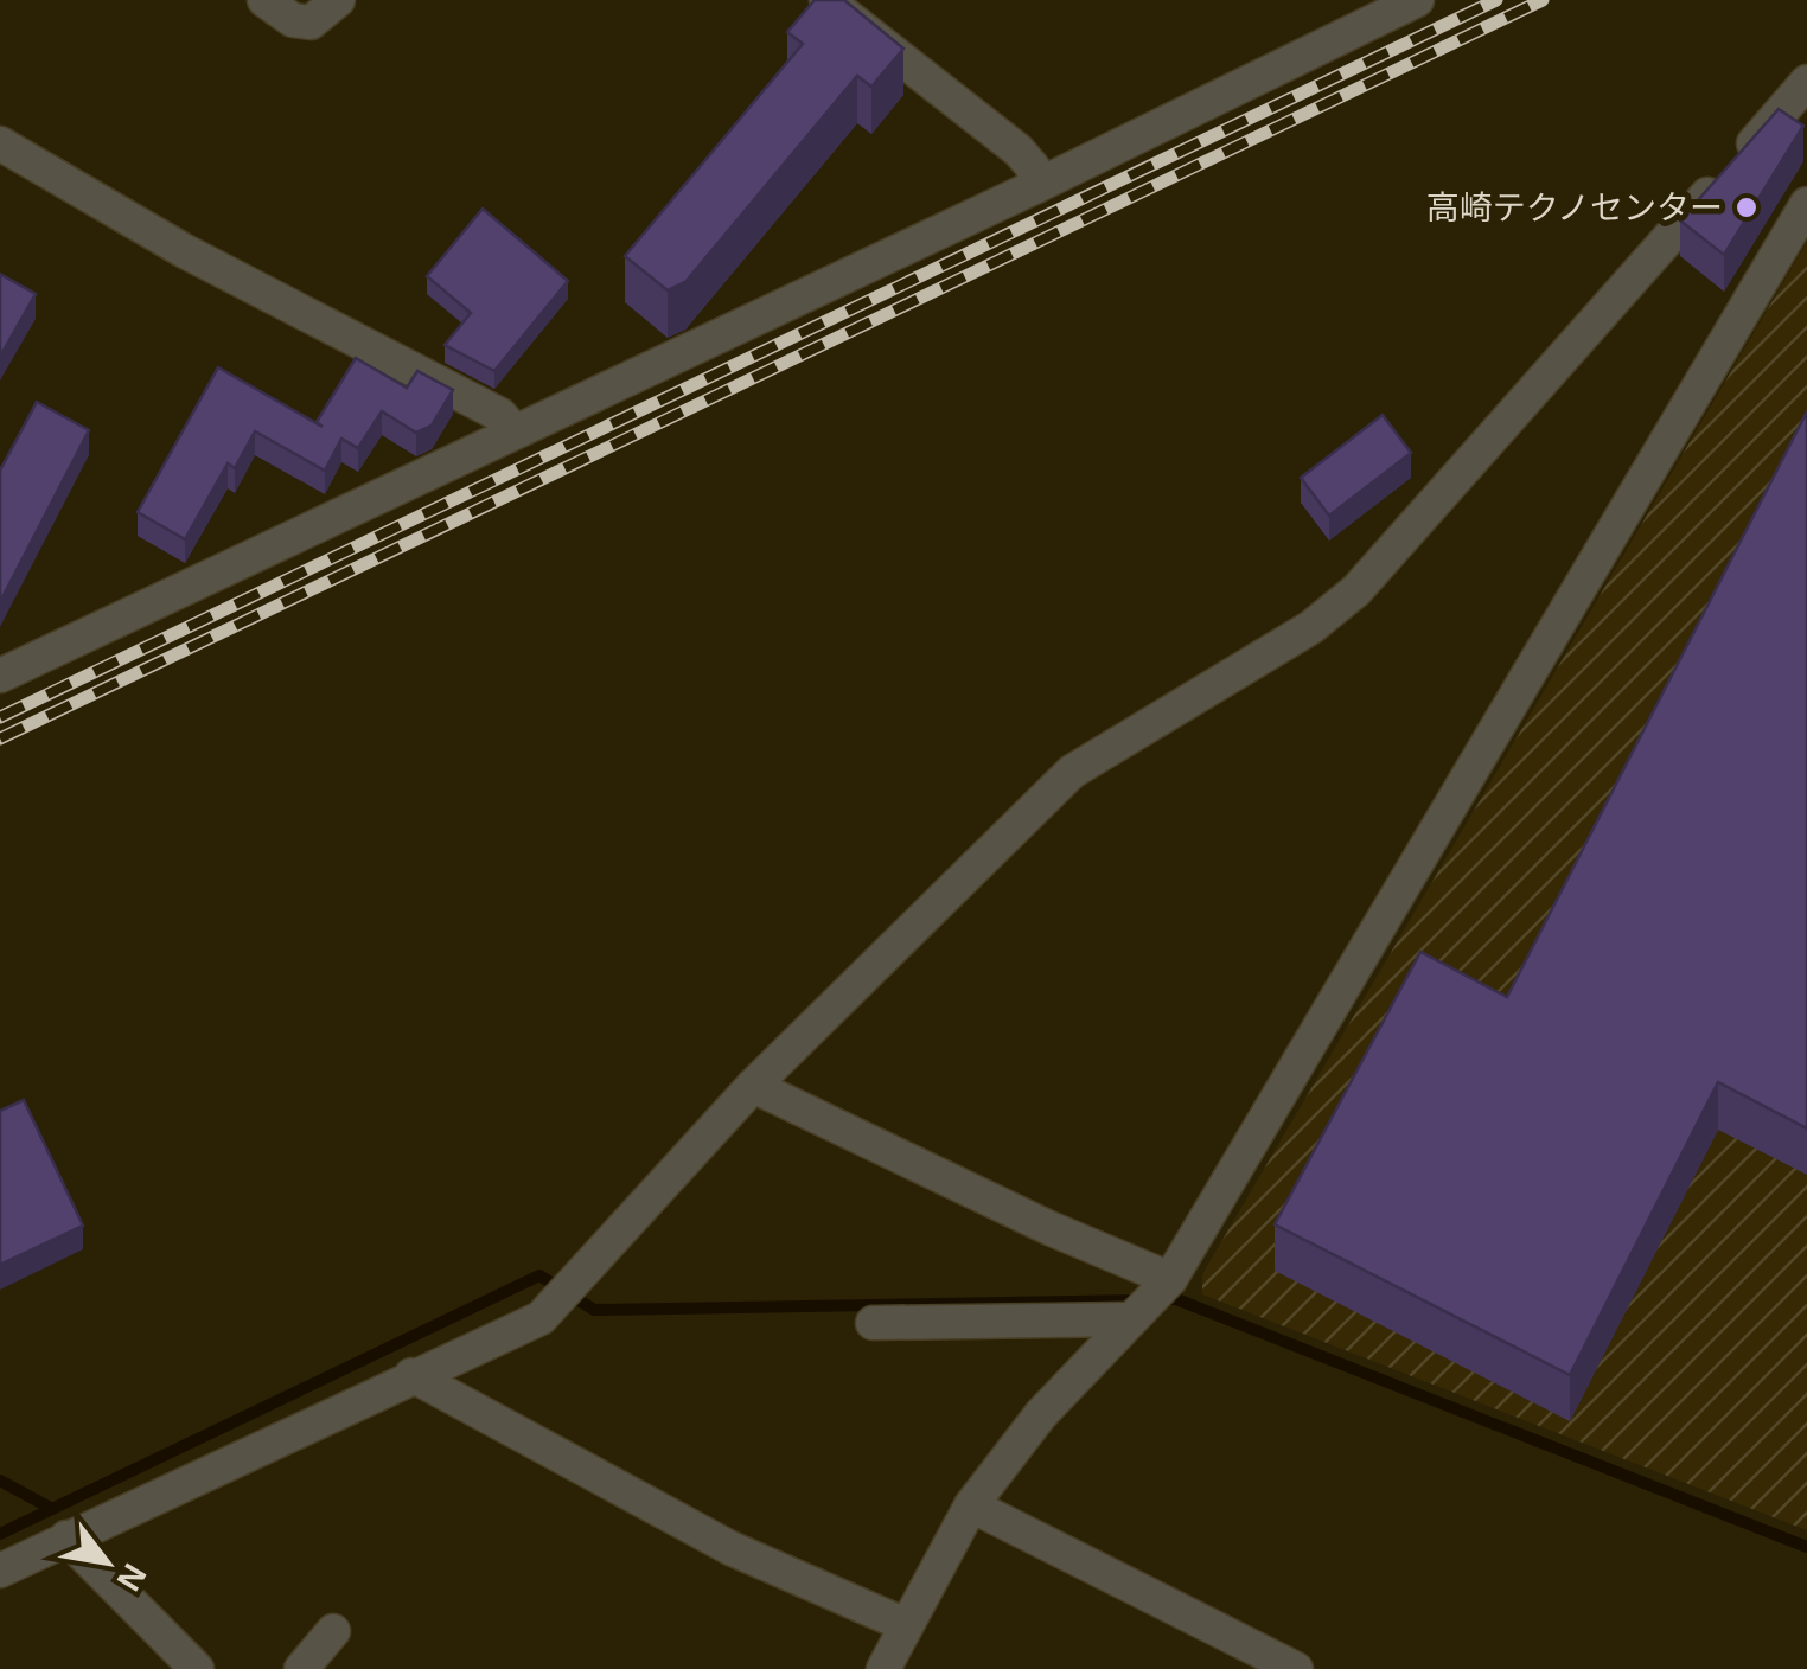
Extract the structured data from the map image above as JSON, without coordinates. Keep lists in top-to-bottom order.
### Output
{
  "places": ["高崎テクノセンター"],
  "north": "bottom right"
}
